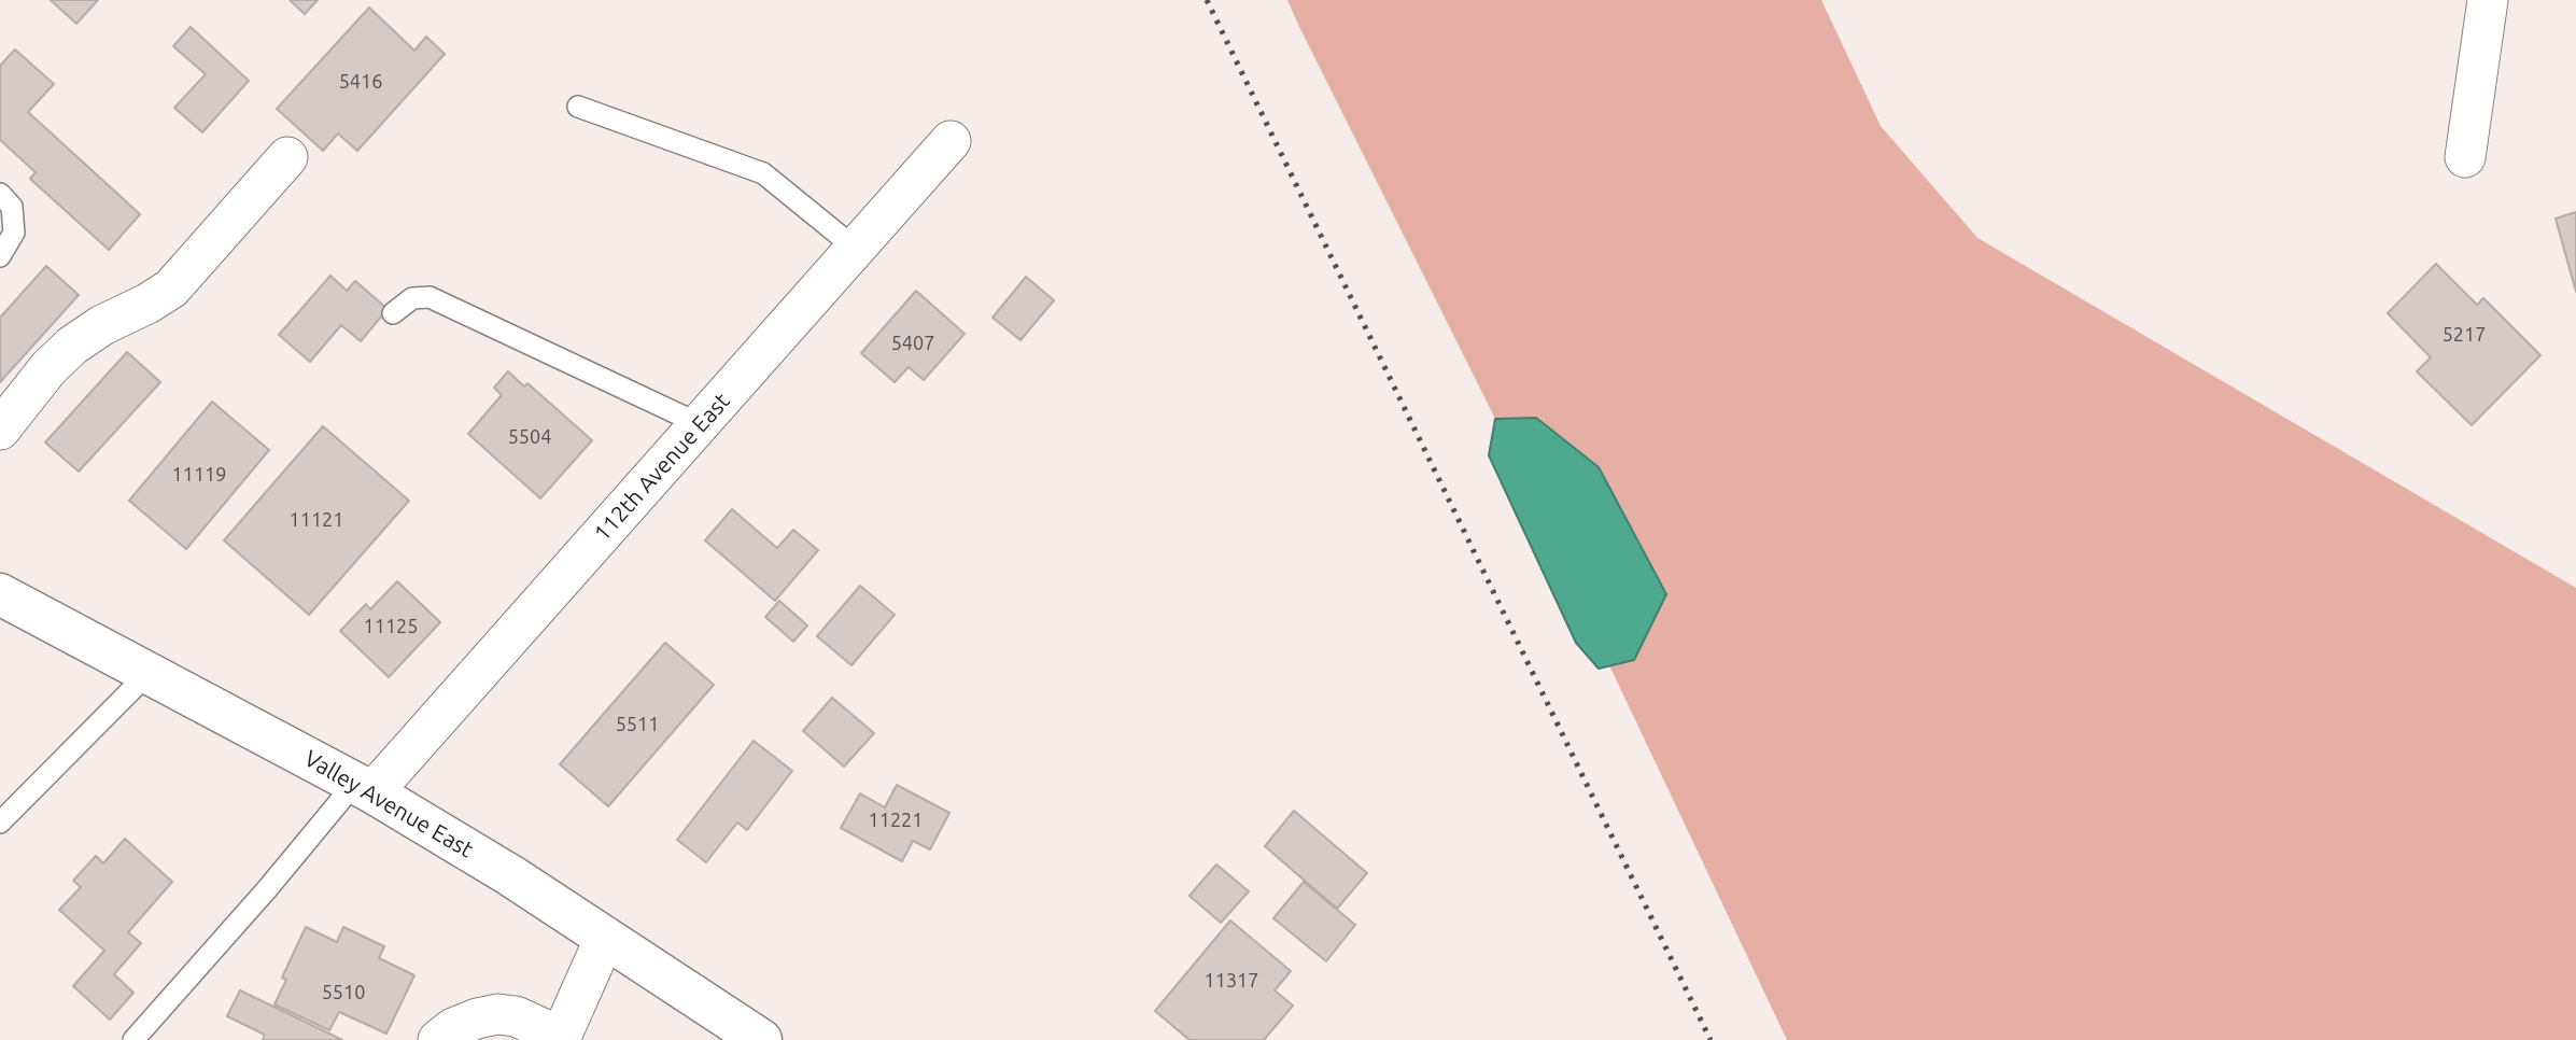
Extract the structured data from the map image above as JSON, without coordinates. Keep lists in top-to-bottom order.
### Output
{
  "streets": {
    "main road": ["Valley Avenue East"],
    "street": ["112th Avenue East"]
  },
  "crossings": [
    ["112th Avenue East", "Valley Avenue East"]
  ],
  "house_numbers": [
    "5416",
    "5217",
    "5407",
    "5504",
    "11119",
    "11121",
    "11125",
    "5511",
    "11221",
    "11317",
    "5510"
  ]
}
